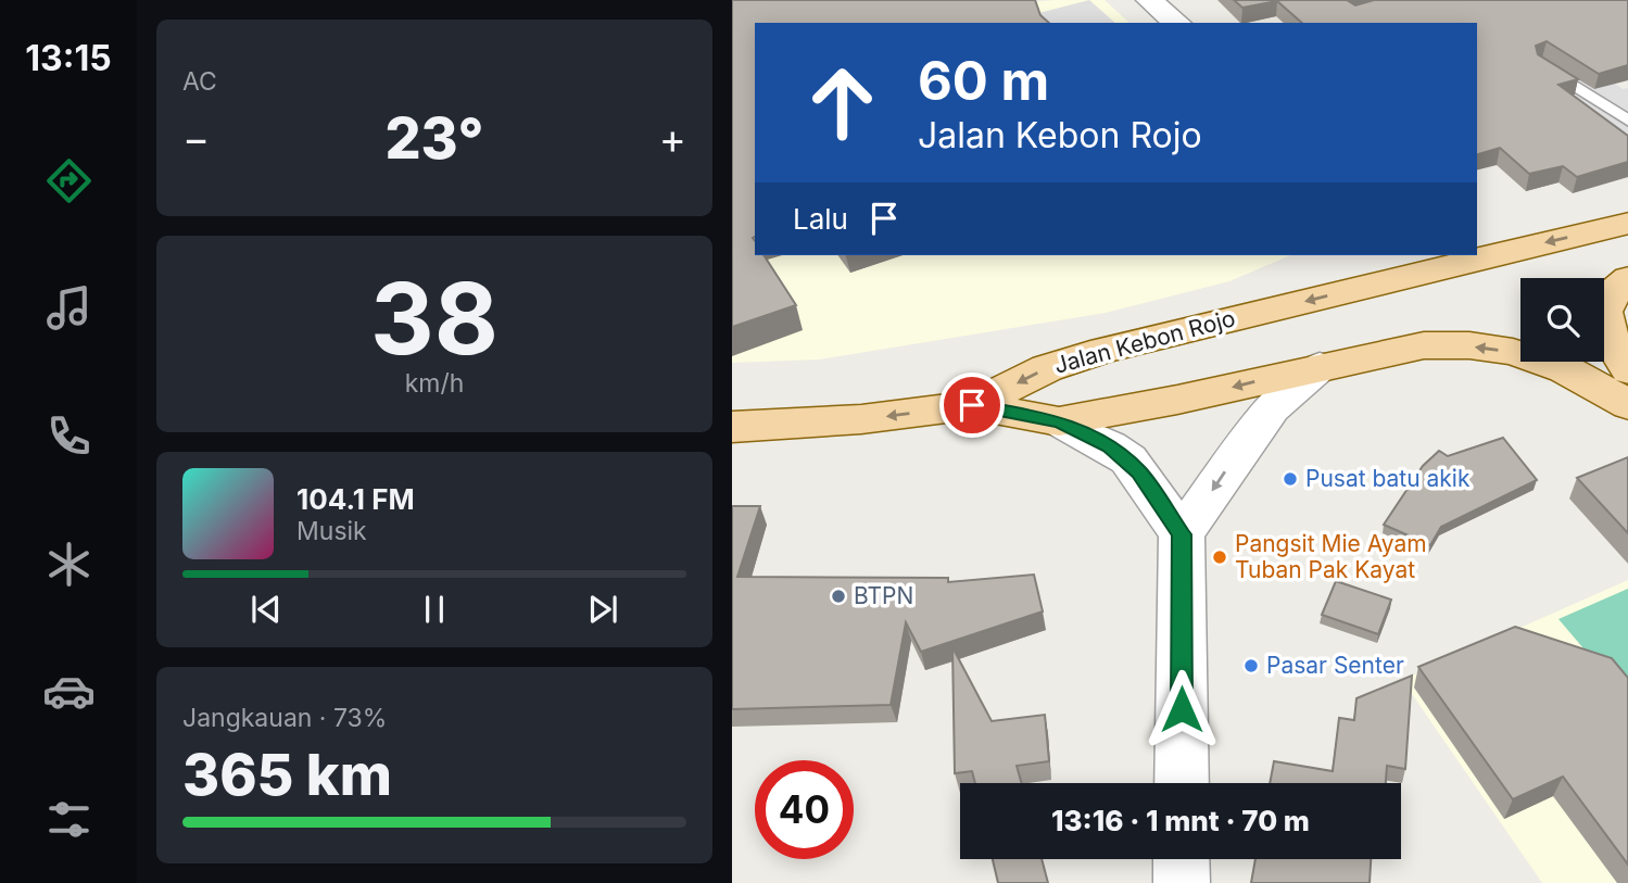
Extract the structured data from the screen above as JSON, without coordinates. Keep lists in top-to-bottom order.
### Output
{
  "streets": {
    "main road": ["Jalan Kebon Rojo"]
  },
  "places": [
    "Pusat batu akik",
    "Pangsit Mie Ayam Tuban Pak Kayat",
    "BTPN",
    "Pasar Senter"
  ],
  "page": {
    "tabs": "13:15",
    "tile": [
      "AC",
      ["38", "km/h"],
      ["Jangkauan · 73%", "365 km"]
    ],
    "turn": ["60 m", "Jalan Kebon Rojo"],
    "heat": ["−", "23°", "+"],
    "then": "Lalu",
    "song": ["104.1 FM", "Musik"],
    "limit": "40",
    "trip": "13:16 · 1 mnt · 70 m"
  }
}
